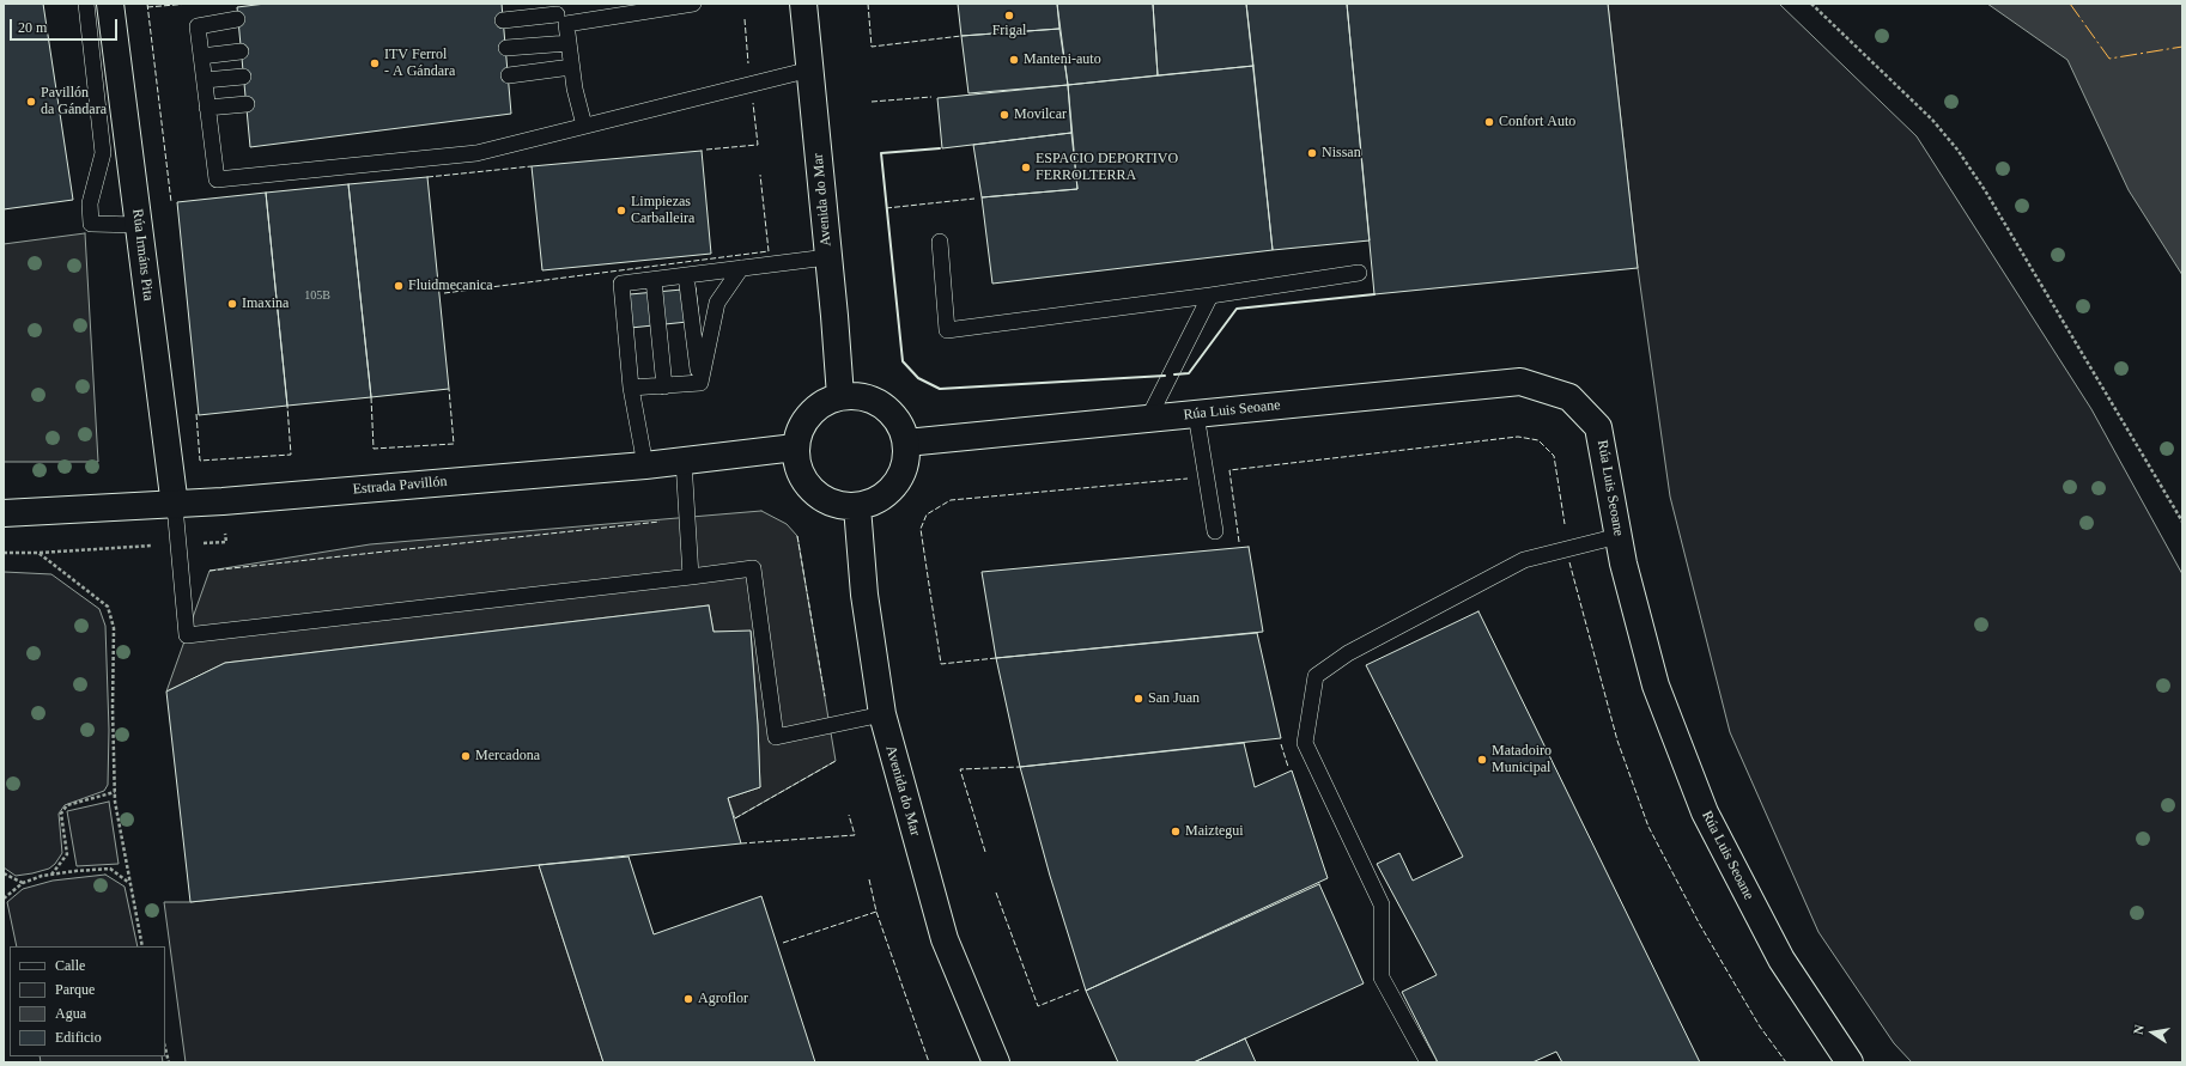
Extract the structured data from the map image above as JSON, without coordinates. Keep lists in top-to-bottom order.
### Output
{
  "streets": {
    "street": [
      "Avenida do Mar",
      "Rúa Irmáns Pita",
      "Rúa Luis Seoane",
      "Estrada Pavillón"
    ]
  },
  "crossings": [
    ["Avenida do Mar", "Rúa Luis Seoane"],
    ["Avenida do Mar", "Estrada Pavillón"],
    ["Rúa Irmáns Pita", "Estrada Pavillón"],
    ["Rúa Luis Seoane", "Estrada Pavillón"]
  ],
  "places": [
    "Frigal",
    "Manteni-auto",
    "ITV Ferrol - A Gándara",
    "Pavillón da Gándara",
    "Movilcar",
    "Confort Auto",
    "Nissan",
    "ESPACIO DEPORTIVO FERROLTERRA",
    "Limpiezas Carballeira",
    "Fluidmecanica",
    "Imaxina",
    "San Juan",
    "Mercadona",
    "Matadoiro Municipal",
    "Maiztegui",
    "Agroflor"
  ],
  "house_numbers": ["105B"],
  "legend": [
    "Calle",
    "Parque",
    "Agua",
    "Edificio"
  ],
  "scale_bar": "20 m",
  "north": "left"
}
